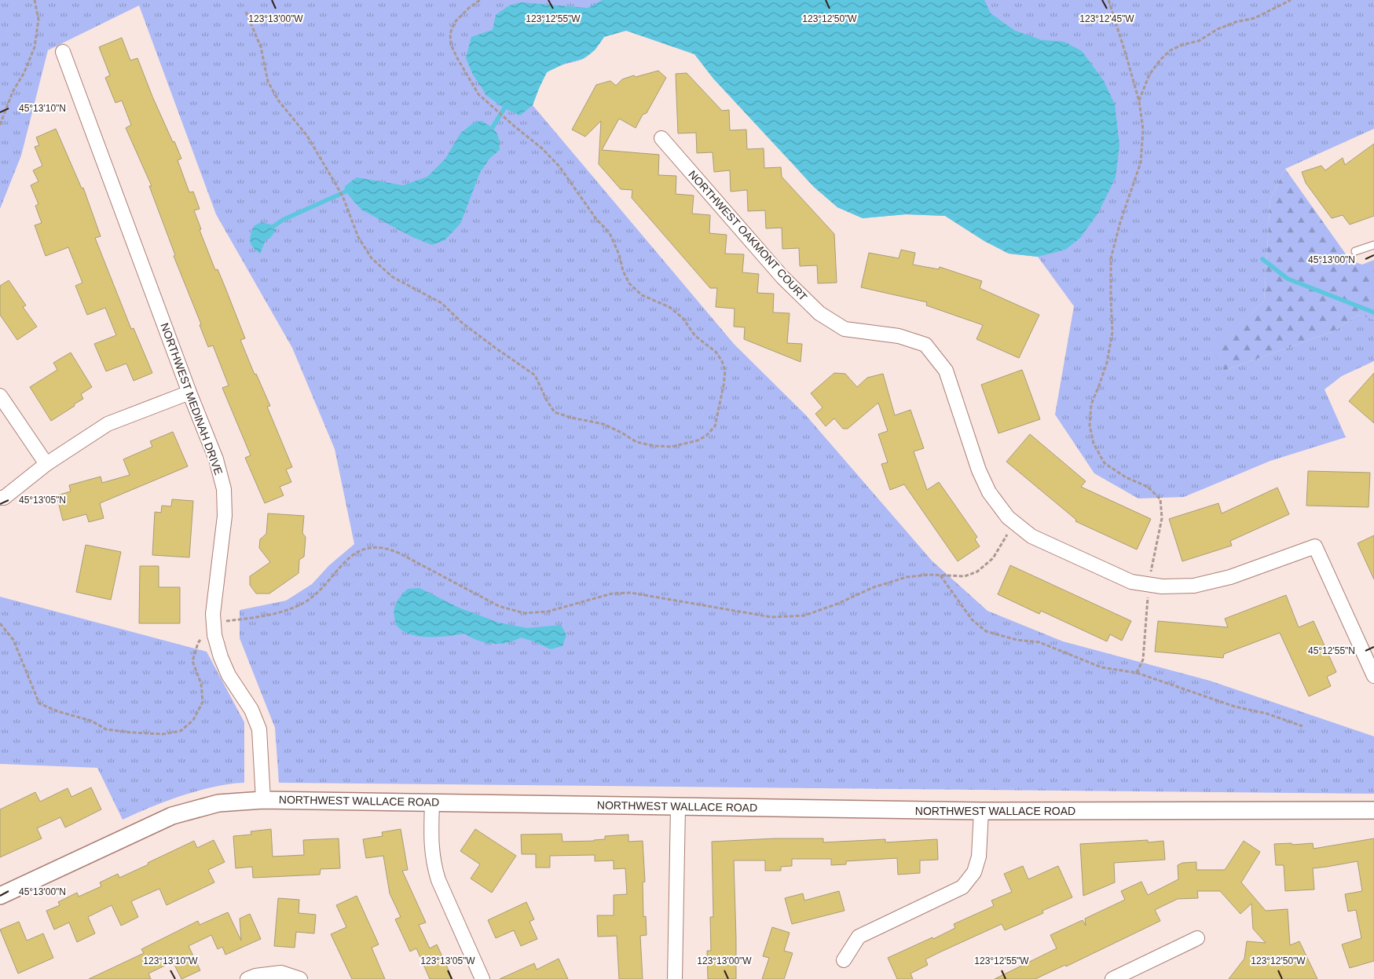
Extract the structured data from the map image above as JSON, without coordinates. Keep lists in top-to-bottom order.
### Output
{
  "streets": {
    "street": ["NORTHWEST OAKMONT COURT", "NORTHWEST MEDINAH DRIVE", "NORTHWEST WALLACE ROAD"]
  },
  "crossings": [
    ["NORTHWEST MEDINAH DRIVE", "NORTHWEST WALLACE ROAD"]
  ],
  "coordinates": [
    "123°12'45\"W",
    "123°13'00\"W",
    "123°12'55\"W",
    "123°12'50\"W",
    "45°13'10\"N",
    "45°13'00\"N",
    "45°13'05\"N",
    "45°12'55\"N",
    "123°13'10\"W",
    "123°13'05\"W"
  ]
}
